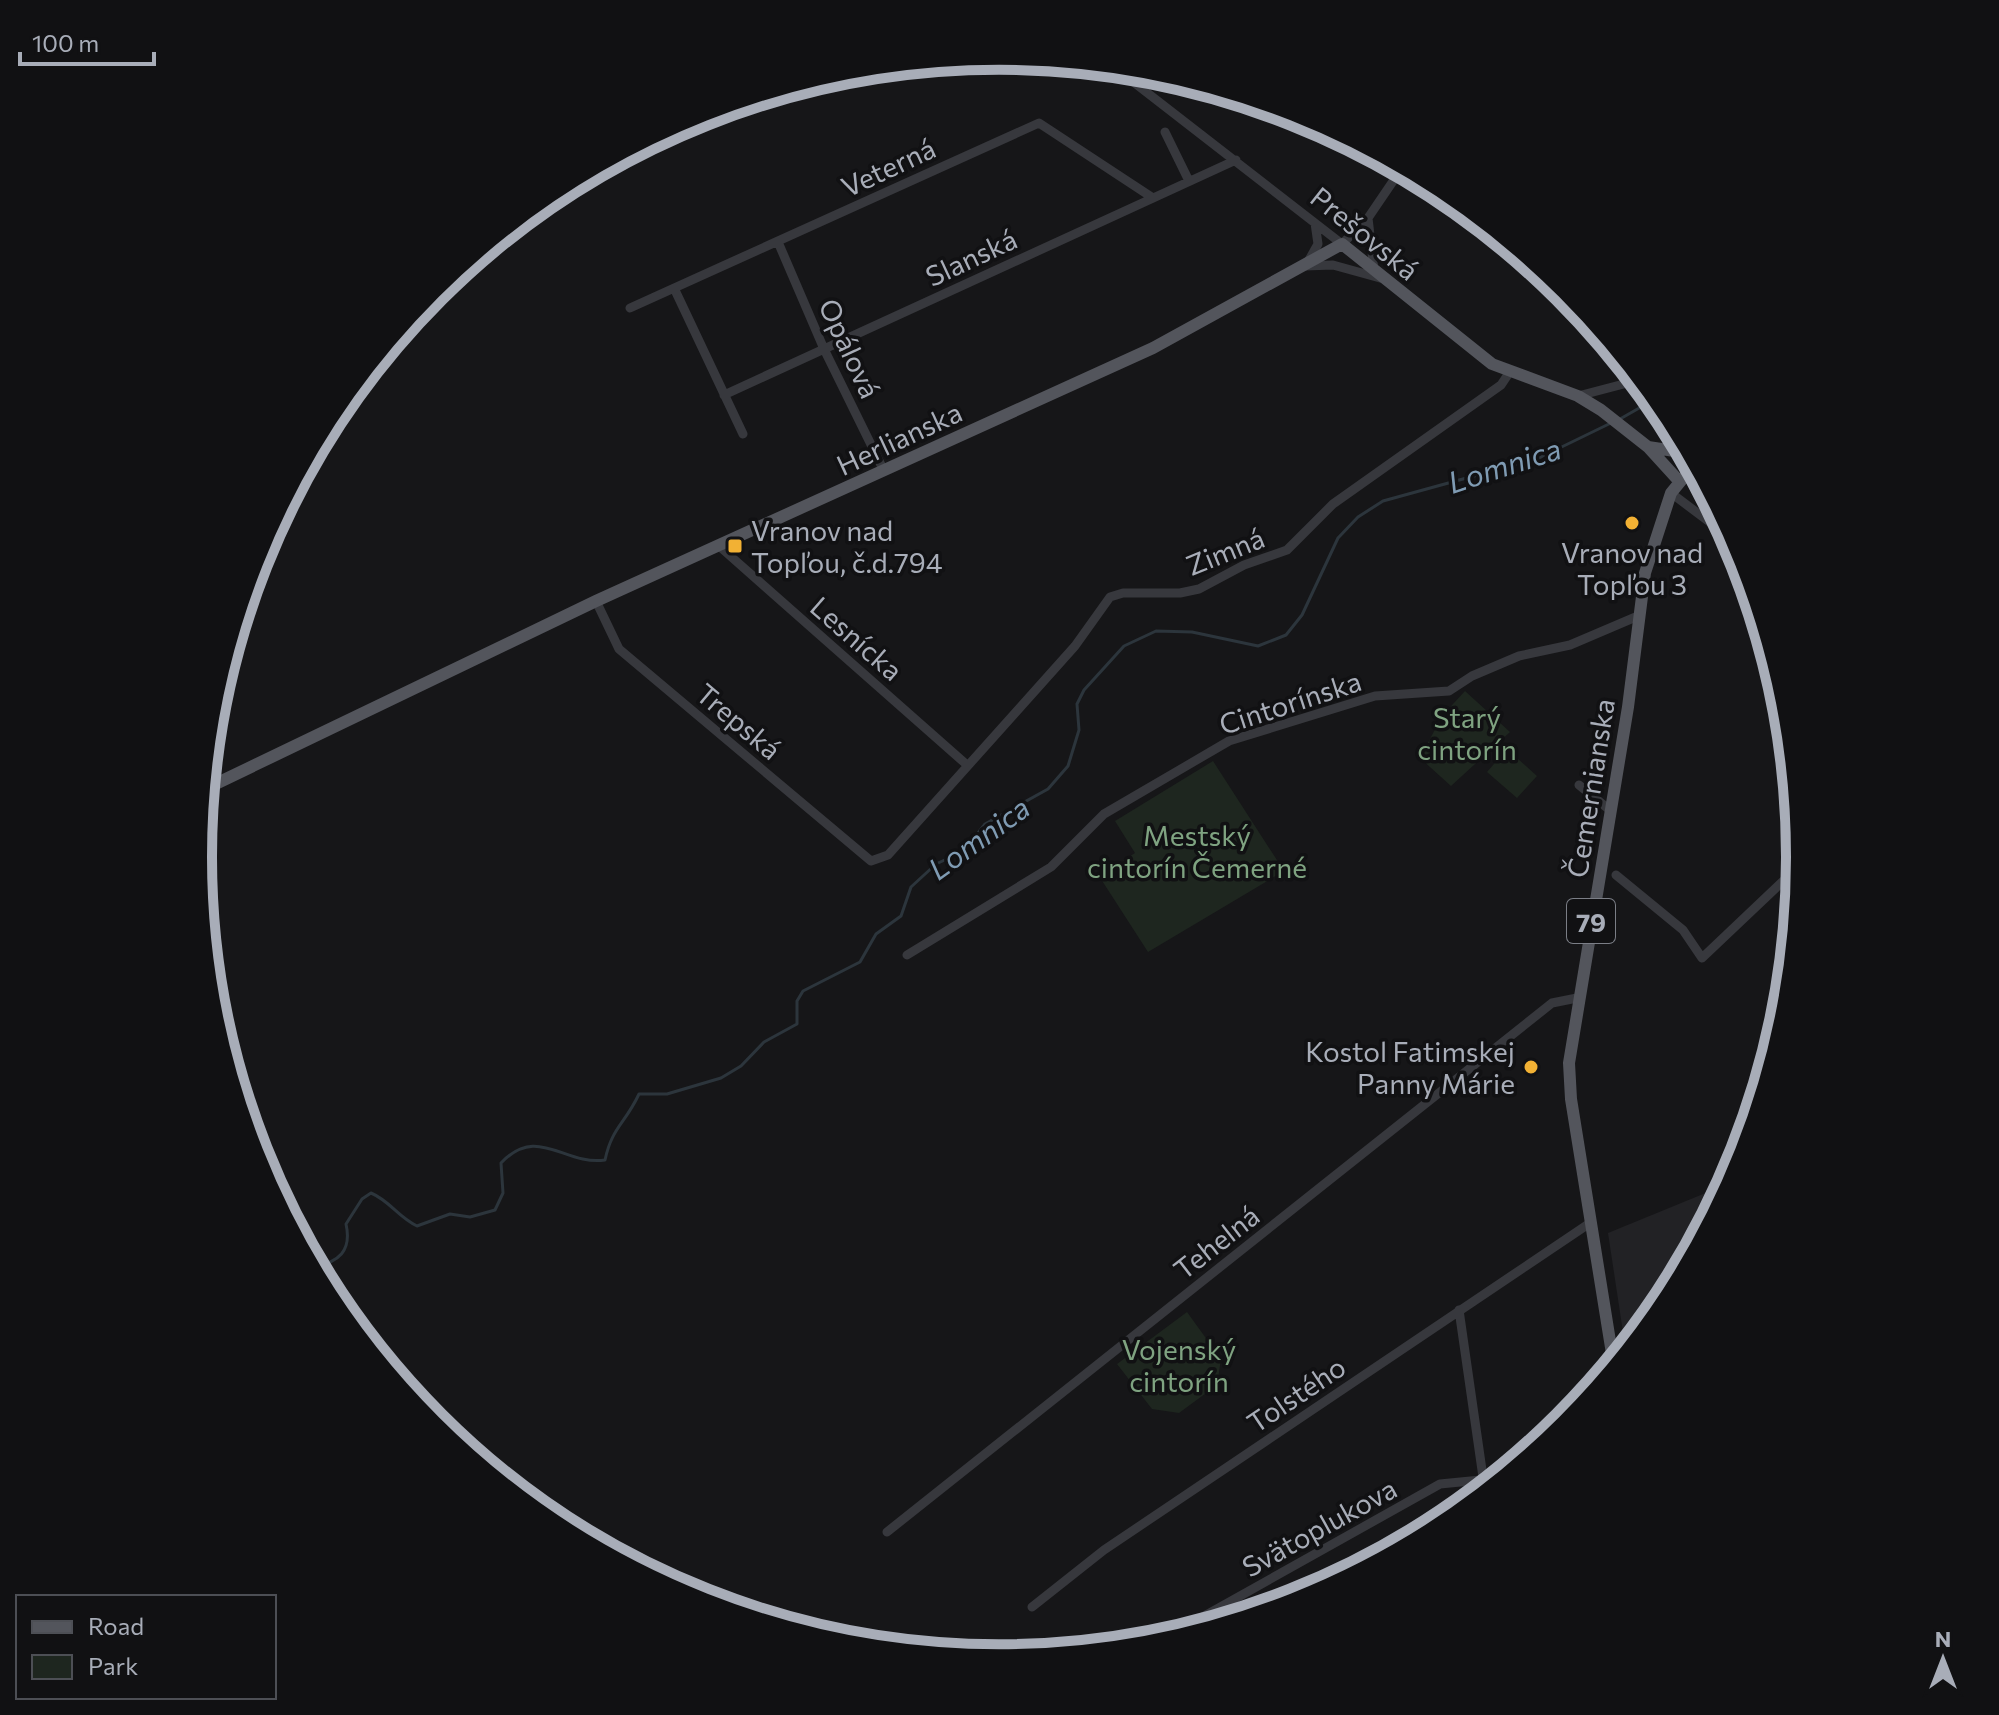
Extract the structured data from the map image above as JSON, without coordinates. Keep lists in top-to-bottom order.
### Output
{
  "streets": {
    "main road": [
      "Prešovská",
      "Herlianska",
      "Čemernianska",
      "79"
    ],
    "street": [
      "Veterná",
      "Slanská",
      "Opálová",
      "Zimná",
      "Lesnícka",
      "Cintorínska",
      "Trepská",
      "Tehelná",
      "Tolstého",
      "Svätoplukova"
    ]
  },
  "crossings": [
    ["Veterná", "Slanská"],
    ["Veterná", "Opálová"],
    ["Prešovská", "Slanská"],
    ["Prešovská", "Herlianska"],
    ["Prešovská", "Zimná"],
    ["Prešovská", "Čemernianska"],
    ["Slanská", "Opálová"],
    ["Opálová", "Herlianska"],
    ["Herlianska", "Lesnícka"],
    ["Herlianska", "Trepská"],
    ["Zimná", "Lesnícka"],
    ["Zimná", "Trepská"],
    ["Cintorínska", "Čemernianska"],
    ["Čemernianska", "Tehelná"],
    ["Čemernianska", "Tolstého"]
  ],
  "water": ["Lomnica"],
  "parks": ["Starý cintorín", "Mestský cintorín Čemerné", "Vojenský cintorín"],
  "places": {
    "other": ["Vranov nad Topľou 3", "Kostol Fatimskej Panny Márie"],
    "transit": ["Vranov nad Topľou, č.d.794"]
  },
  "legend": ["Road", "Park"],
  "scale_bar": "100 m",
  "north": "top"
}
